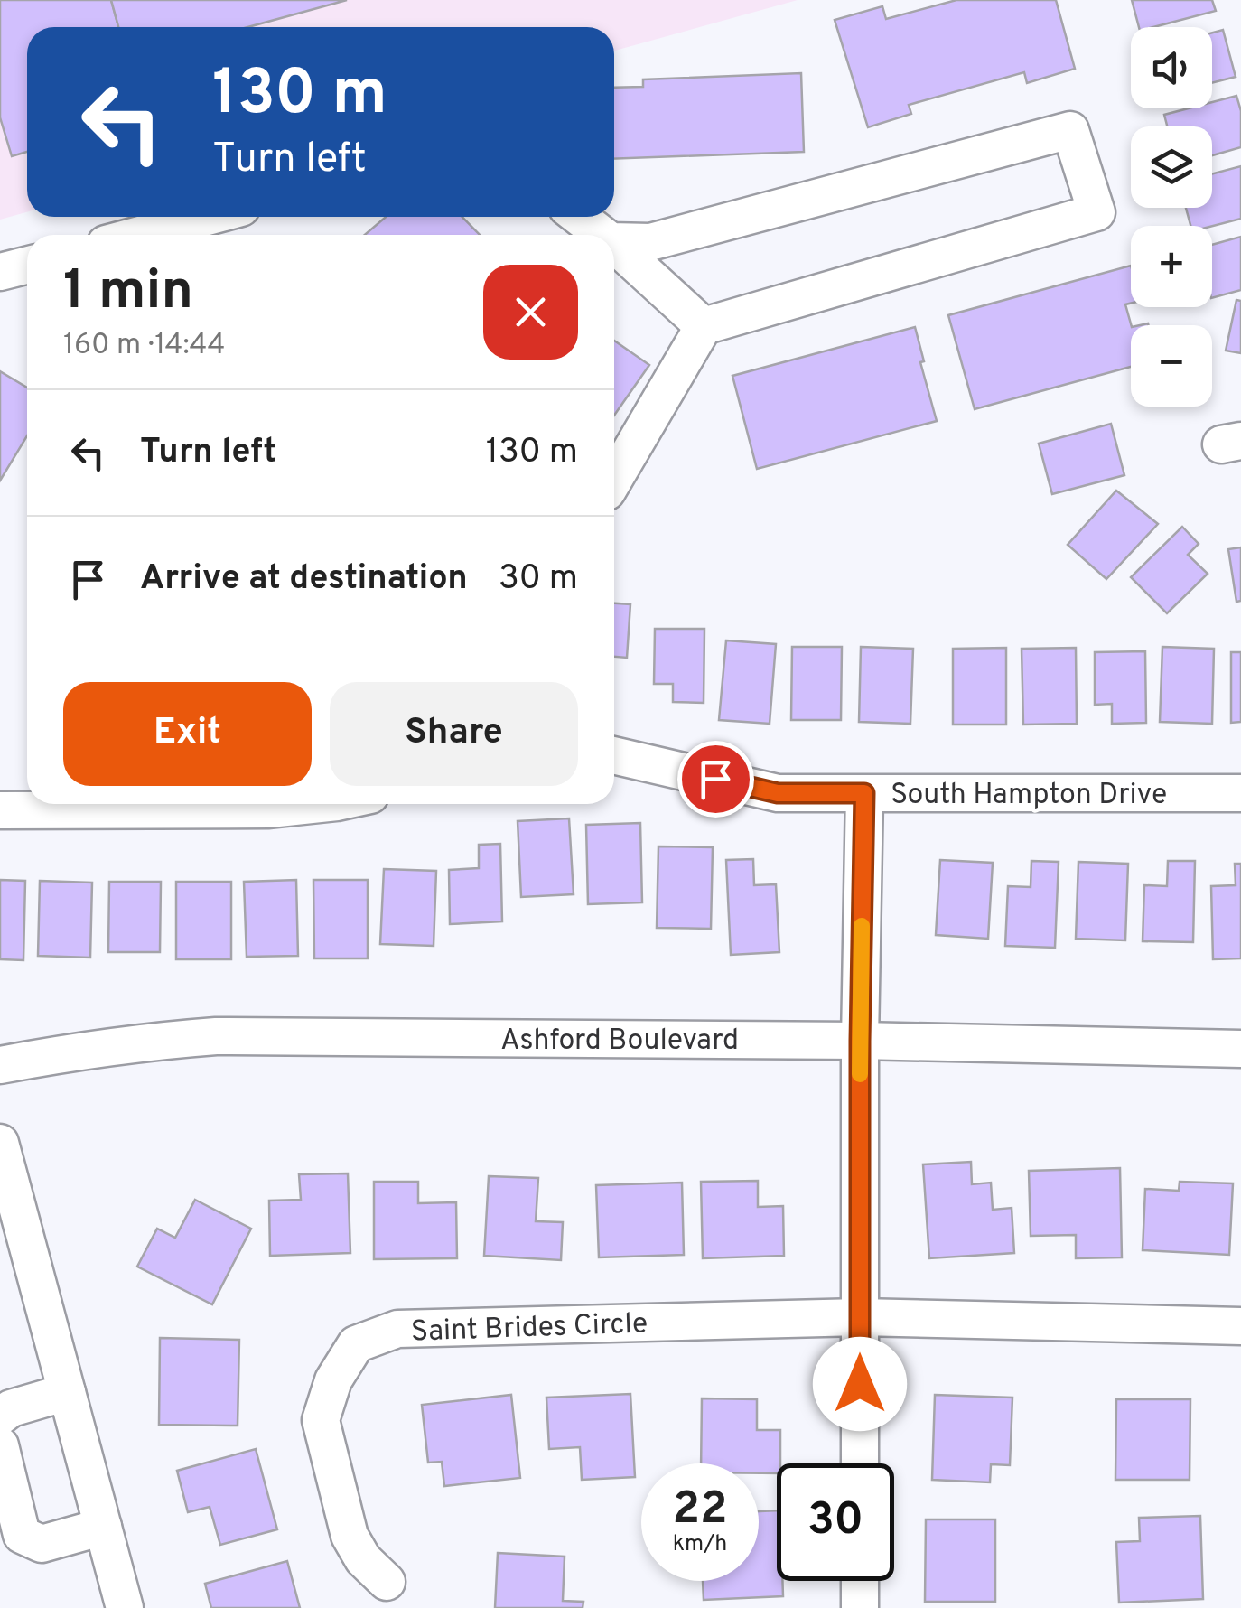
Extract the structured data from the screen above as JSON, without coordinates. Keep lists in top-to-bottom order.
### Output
{
  "streets": {
    "street": ["South Hampton Drive", "Ashford Boulevard", "Saint Brides Circle"]
  },
  "page": {
    "map_buttons": ["+", "−"],
    "turn": ["130 m", "Turn left"],
    "heading": ["1 min", "160 m · 14:44"],
    "list": [
      {
        "name": "Turn left",
        "value": "130 m"
      },
      {
        "name": "Arrive at destination",
        "value": "30 m"
      }
    ],
    "buttons": ["Exit", "Share"],
    "speed": "22 km/h",
    "limit": "30"
  }
}
